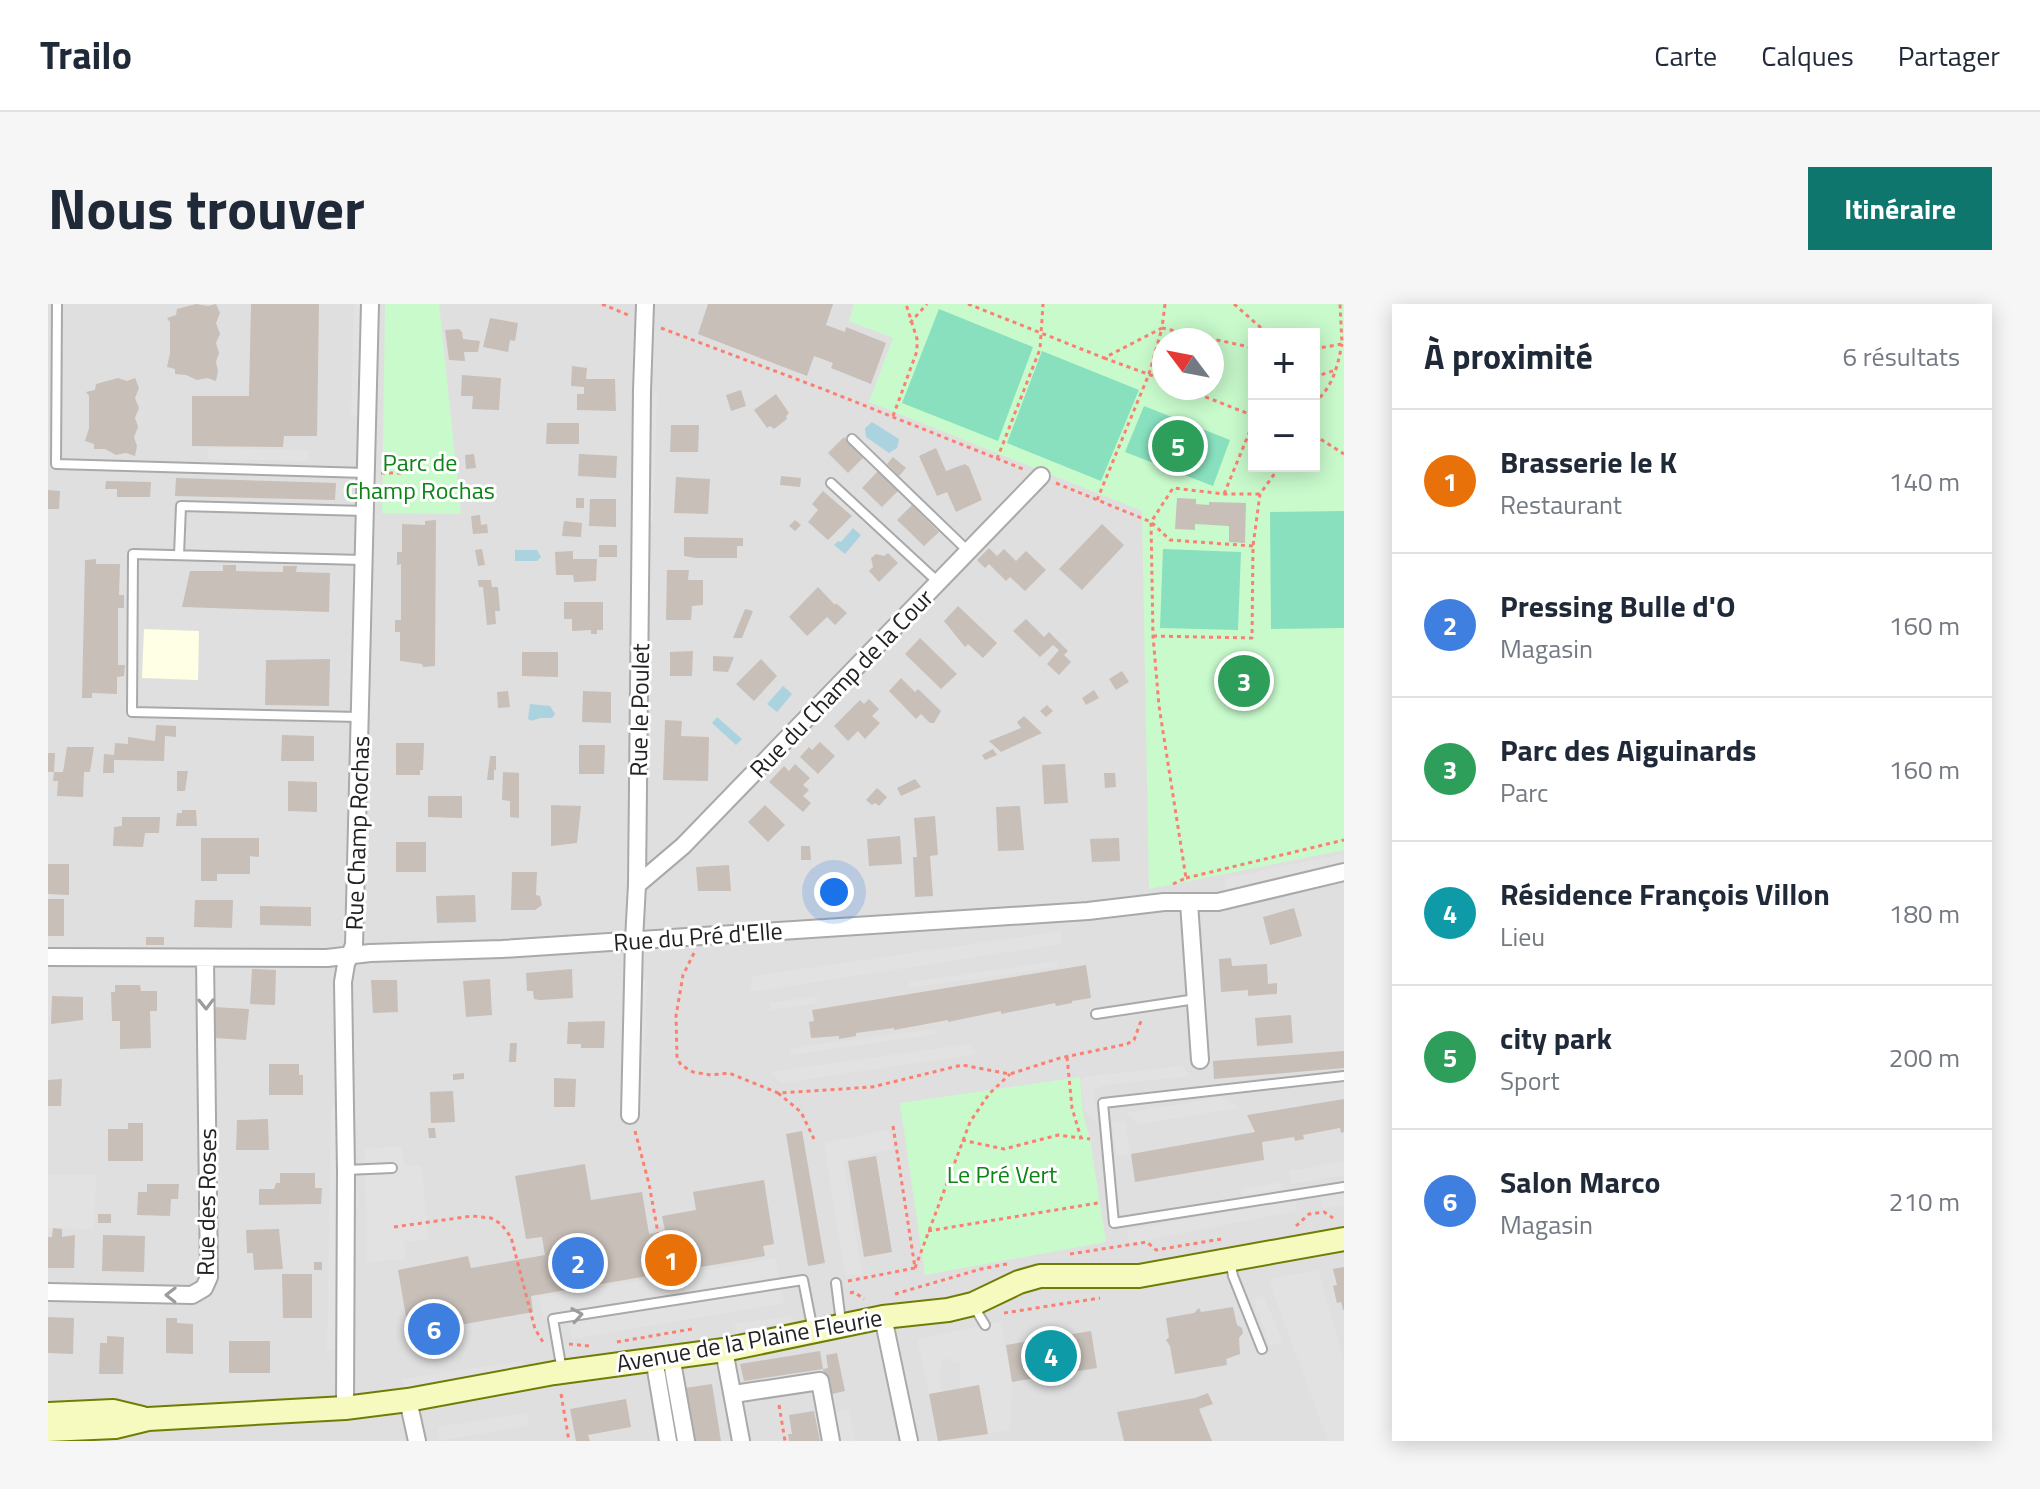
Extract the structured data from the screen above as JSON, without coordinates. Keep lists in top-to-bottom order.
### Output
{
  "streets": {
    "street": [
      "Rue du Champ de la Cour",
      "Rue le Poulet",
      "Rue Champ Rochas",
      "Rue du Pré d'Elle",
      "Rue des Roses",
      "Avenue de la Plaine Fleurie"
    ]
  },
  "crossings": [
    ["Rue du Champ de la Cour", "Rue le Poulet"],
    ["Rue le Poulet", "Rue du Pré d'Elle"],
    ["Rue Champ Rochas", "Rue du Pré d'Elle"],
    ["Rue Champ Rochas", "Avenue de la Plaine Fleurie"],
    ["Rue du Pré d'Elle", "Rue des Roses"]
  ],
  "parks": ["Parc de Champ Rochas", "Le Pré Vert"],
  "north": "top left",
  "page": {
    "header": "Trailo",
    "nav": ["Carte", "Calques", "Partager"],
    "title": "Nous trouver",
    "buttons": "Itinéraire",
    "heading": ["À proximité", "6 résultats"],
    "map_buttons": ["+", "−"],
    "list": [
      {
        "mark": "1",
        "name": "Brasserie le K",
        "note": "Restaurant",
        "value": "140 m"
      },
      {
        "mark": "2",
        "name": "Pressing Bulle d'O",
        "note": "Magasin",
        "value": "160 m"
      },
      {
        "mark": "3",
        "name": "Parc des Aiguinards",
        "note": "Parc",
        "value": "160 m"
      },
      {
        "mark": "4",
        "name": "Résidence François Villon",
        "note": "Lieu",
        "value": "180 m"
      },
      {
        "mark": "5",
        "name": "city park",
        "note": "Sport",
        "value": "200 m"
      },
      {
        "mark": "6",
        "name": "Salon Marco",
        "note": "Magasin",
        "value": "210 m"
      }
    ],
    "pins": [
      "5",
      "3",
      "1",
      "2",
      "6",
      "4"
    ]
  }
}
